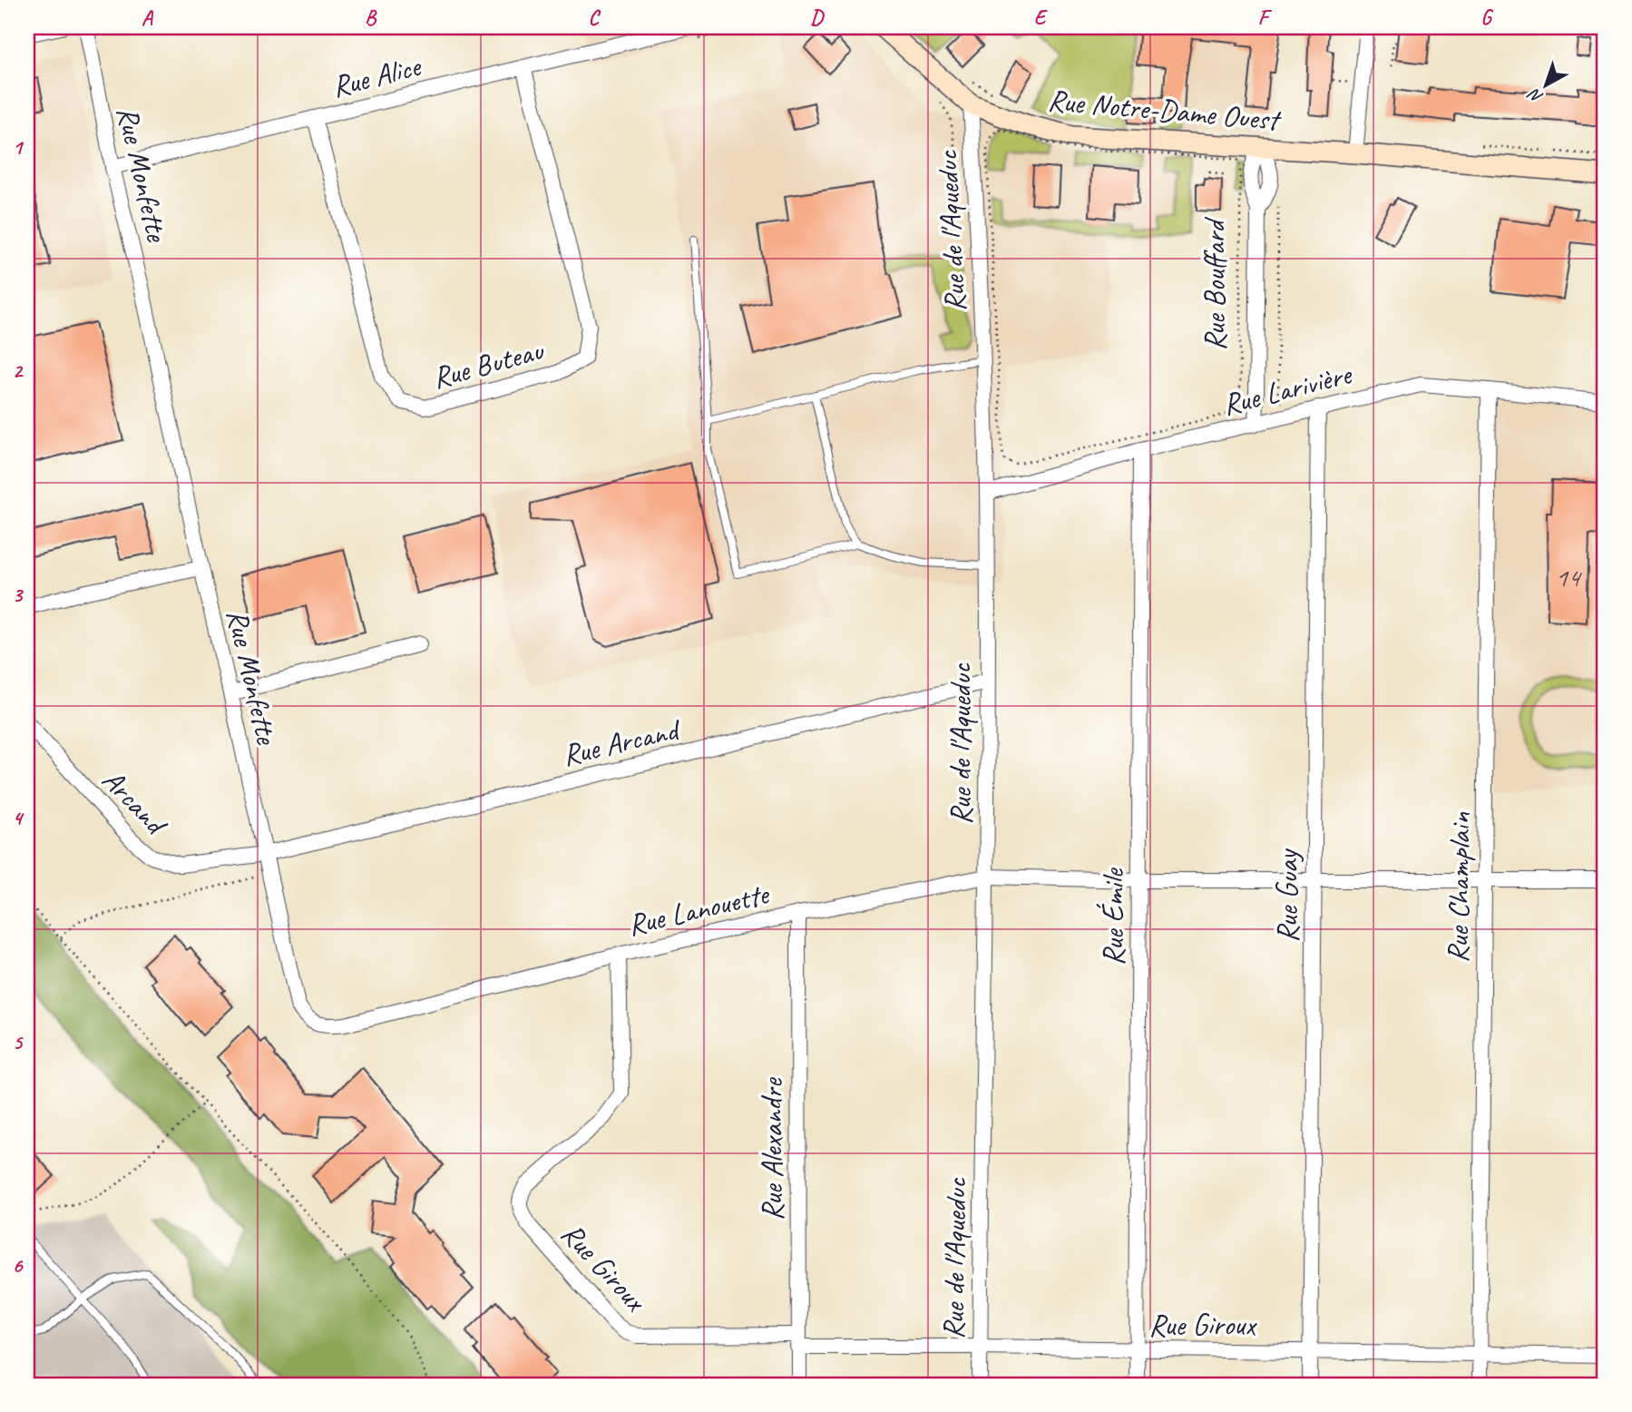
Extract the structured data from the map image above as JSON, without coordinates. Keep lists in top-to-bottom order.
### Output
{
  "streets": {
    "street": [
      "Rue Alice",
      "Rue Notre-Dame Ouest",
      "Rue Monfette",
      "Rue de l'Aqueduc",
      "Rue Bouffard",
      "Rue Buteau",
      "Rue Larivière",
      "Rue Arcand",
      "Arcand",
      "Rue Champlain",
      "Rue Guay",
      "Rue Lanouette",
      "Rue Émile",
      "Rue Alexandre",
      "Rue Giroux"
    ]
  },
  "crossings": [
    ["Rue Alice", "Rue Monfette"],
    ["Rue Alice", "Rue Buteau"],
    ["Rue Notre-Dame Ouest", "Rue de l'Aqueduc"],
    ["Rue Notre-Dame Ouest", "Rue Bouffard"],
    ["Rue Monfette", "Rue Arcand"],
    ["Rue Monfette", "Arcand"],
    ["Rue Monfette", "Rue Lanouette"],
    ["Rue de l'Aqueduc", "Rue Larivière"],
    ["Rue de l'Aqueduc", "Rue Arcand"],
    ["Rue de l'Aqueduc", "Rue Lanouette"],
    ["Rue de l'Aqueduc", "Rue Giroux"],
    ["Rue Bouffard", "Rue Larivière"],
    ["Rue Larivière", "Rue Champlain"],
    ["Rue Larivière", "Rue Guay"],
    ["Rue Larivière", "Rue Émile"],
    ["Rue Arcand", "Arcand"],
    ["Rue Champlain", "Rue Lanouette"],
    ["Rue Champlain", "Rue Giroux"],
    ["Rue Guay", "Rue Lanouette"],
    ["Rue Guay", "Rue Giroux"],
    ["Rue Lanouette", "Rue Émile"],
    ["Rue Lanouette", "Rue Alexandre"],
    ["Rue Lanouette", "Rue Giroux"],
    ["Rue Émile", "Rue Giroux"],
    ["Rue Alexandre", "Rue Giroux"]
  ],
  "house_numbers": ["14"],
  "north": "bottom left",
  "grid": {
    "columns": [
      "A",
      "B",
      "C",
      "D",
      "E",
      "F",
      "G"
    ],
    "rows": [
      "1",
      "2",
      "3",
      "4",
      "5",
      "6"
    ]
  }
}
